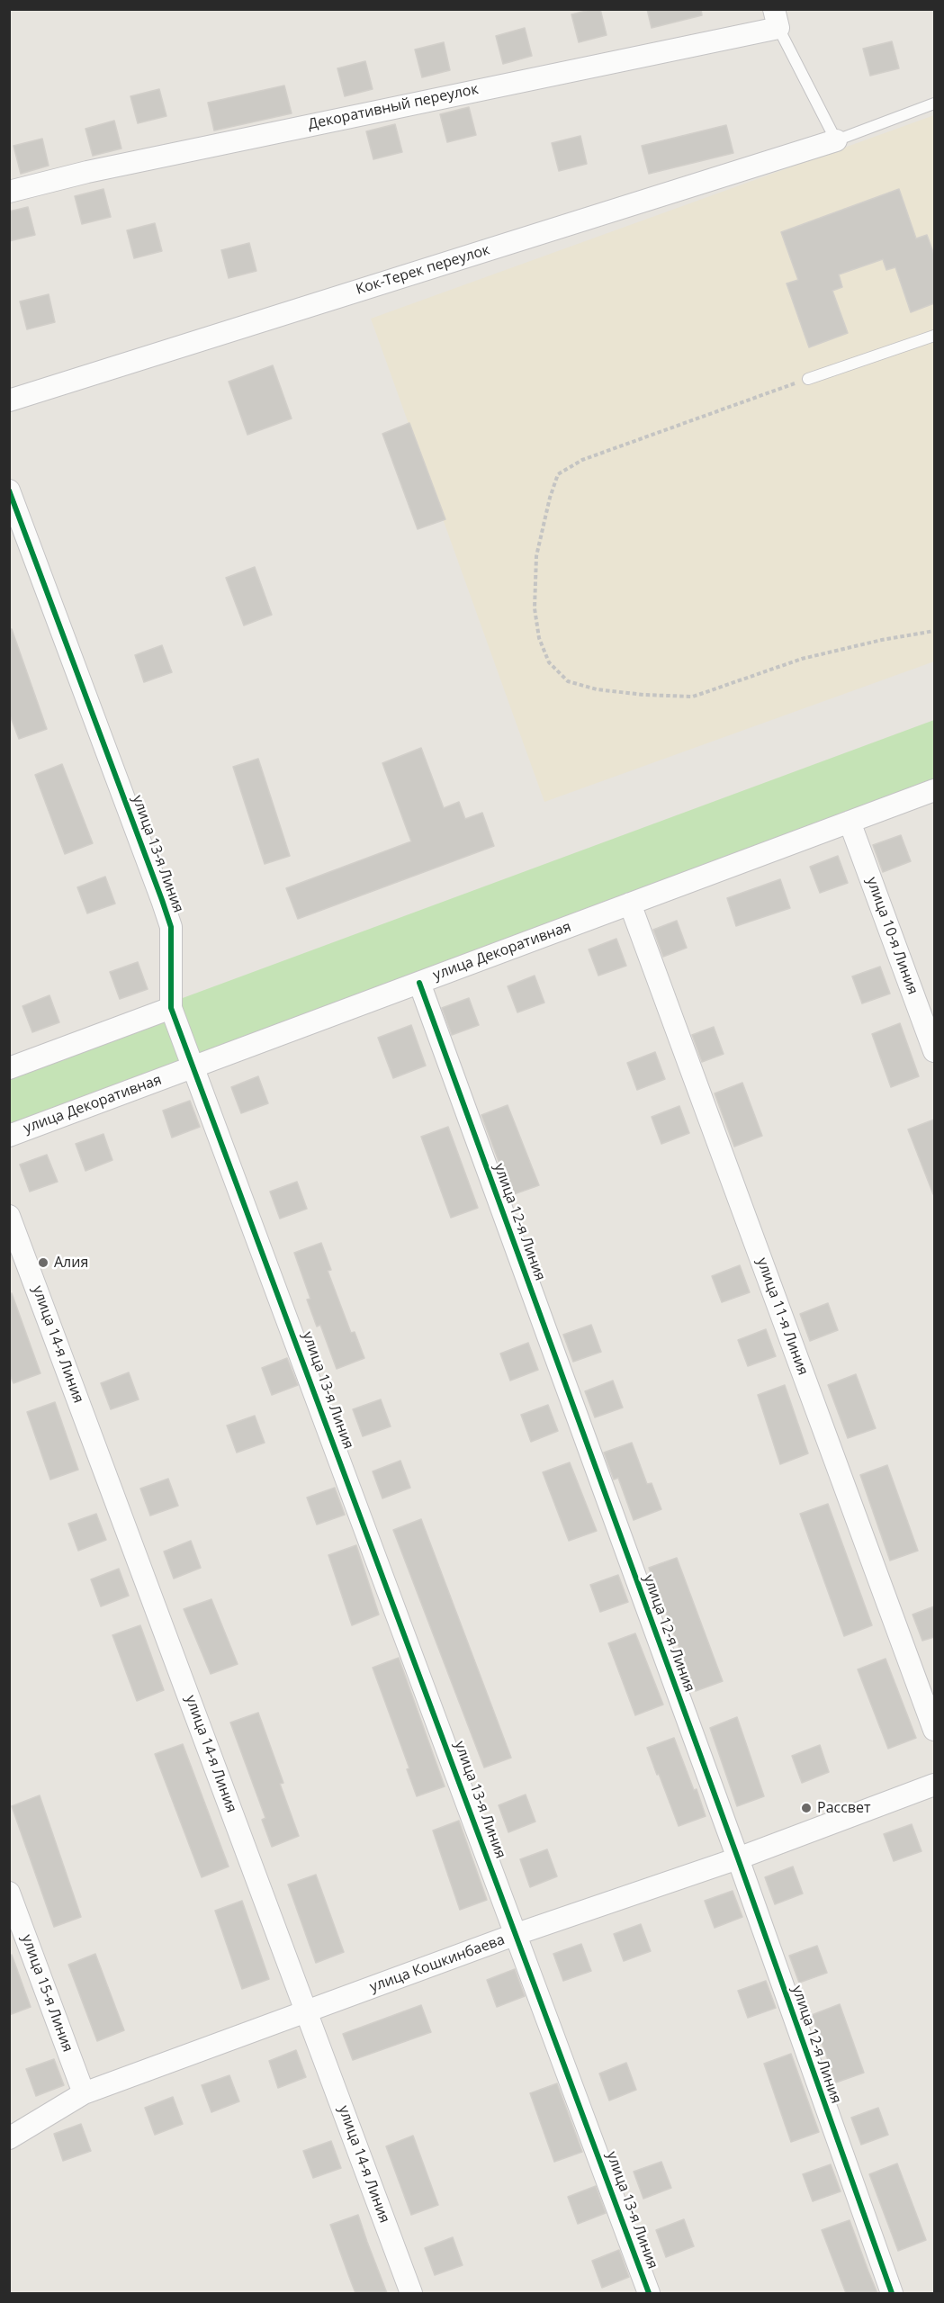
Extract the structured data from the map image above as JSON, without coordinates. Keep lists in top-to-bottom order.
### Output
{
  "streets": {
    "street": [
      "Декоративный переулок",
      "Кок-Терек переулок",
      "улица 13-я Линия",
      "улица 10-я Линия",
      "улица Декоративная",
      "улица 12-я Линия",
      "улица 11-я Линия",
      "улица 14-я Линия",
      "улица Кошкинбаева",
      "улица 15-я Линия"
    ]
  },
  "crossings": [
    ["улица 13-я Линия", "улица Декоративная"],
    ["улица 13-я Линия", "улица Кошкинбаева"],
    ["улица 10-я Линия", "улица Декоративная"],
    ["улица Декоративная", "улица 12-я Линия"],
    ["улица Декоративная", "улица 11-я Линия"],
    ["улица 12-я Линия", "улица Кошкинбаева"],
    ["улица 14-я Линия", "улица Кошкинбаева"],
    ["улица Кошкинбаева", "улица 15-я Линия"]
  ],
  "places": ["Алия", "Рассвет"]
}
